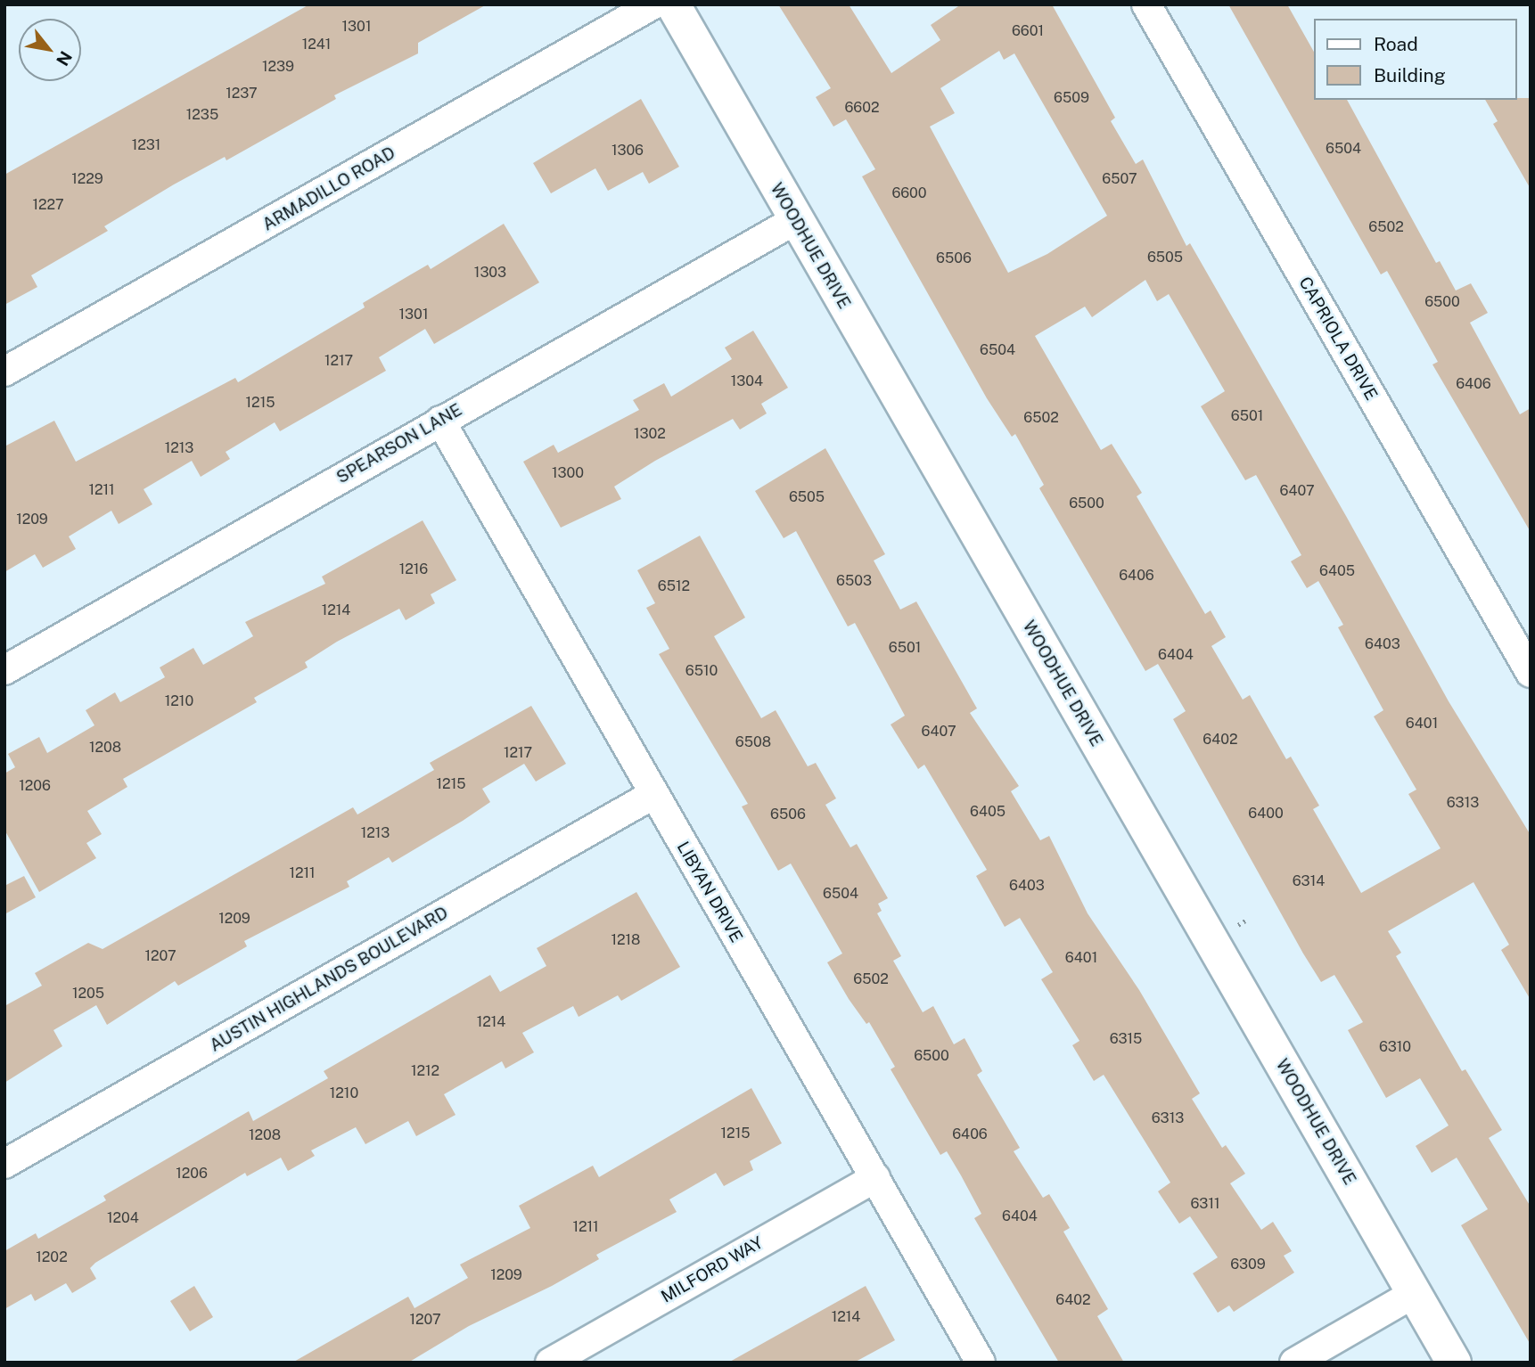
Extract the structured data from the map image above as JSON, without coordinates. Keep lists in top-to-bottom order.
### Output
{
  "streets": {
    "street": [
      "ARMADILLO ROAD",
      "WOODHUE DRIVE",
      "CAPRIOLA DRIVE",
      "SPEARSON LANE",
      "LIBYAN DRIVE",
      "AUSTIN HIGHLANDS BOULEVARD",
      "MILFORD WAY"
    ]
  },
  "crossings": [
    ["WOODHUE DRIVE", "SPEARSON LANE"],
    ["SPEARSON LANE", "LIBYAN DRIVE"],
    ["LIBYAN DRIVE", "AUSTIN HIGHLANDS BOULEVARD"],
    ["LIBYAN DRIVE", "MILFORD WAY"]
  ],
  "house_numbers": [
    "1301",
    "6601",
    "1241",
    "1239",
    "1237",
    "6509",
    "6602",
    "1235",
    "1231",
    "6504",
    "1306",
    "1229",
    "6507",
    "6600",
    "1227",
    "6502",
    "6505",
    "6506",
    "1303",
    "6500",
    "1301",
    "6504",
    "1217",
    "1304",
    "6406",
    "1215",
    "6501",
    "6502",
    "1302",
    "1213",
    "1300",
    "1211",
    "6407",
    "6505",
    "6500",
    "1209",
    "1216",
    "6405",
    "6406",
    "6503",
    "6512",
    "1214",
    "6403",
    "6501",
    "6404",
    "6510",
    "1210",
    "6401",
    "6407",
    "6402",
    "6508",
    "1208",
    "1217",
    "1215",
    "1206",
    "6313",
    "6405",
    "6400",
    "6506",
    "1213",
    "1211",
    "6314",
    "6403",
    "6504",
    "1209",
    "1218",
    "1207",
    "6401",
    "6502",
    "1205",
    "1214",
    "6315",
    "6310",
    "6500",
    "1212",
    "1210",
    "6313",
    "1215",
    "6406",
    "1208",
    "1206",
    "6311",
    "6404",
    "1204",
    "1211",
    "1202",
    "6309",
    "1209",
    "6402",
    "1214",
    "1207"
  ],
  "legend": ["Road", "Building"],
  "north": "bottom right"
}
